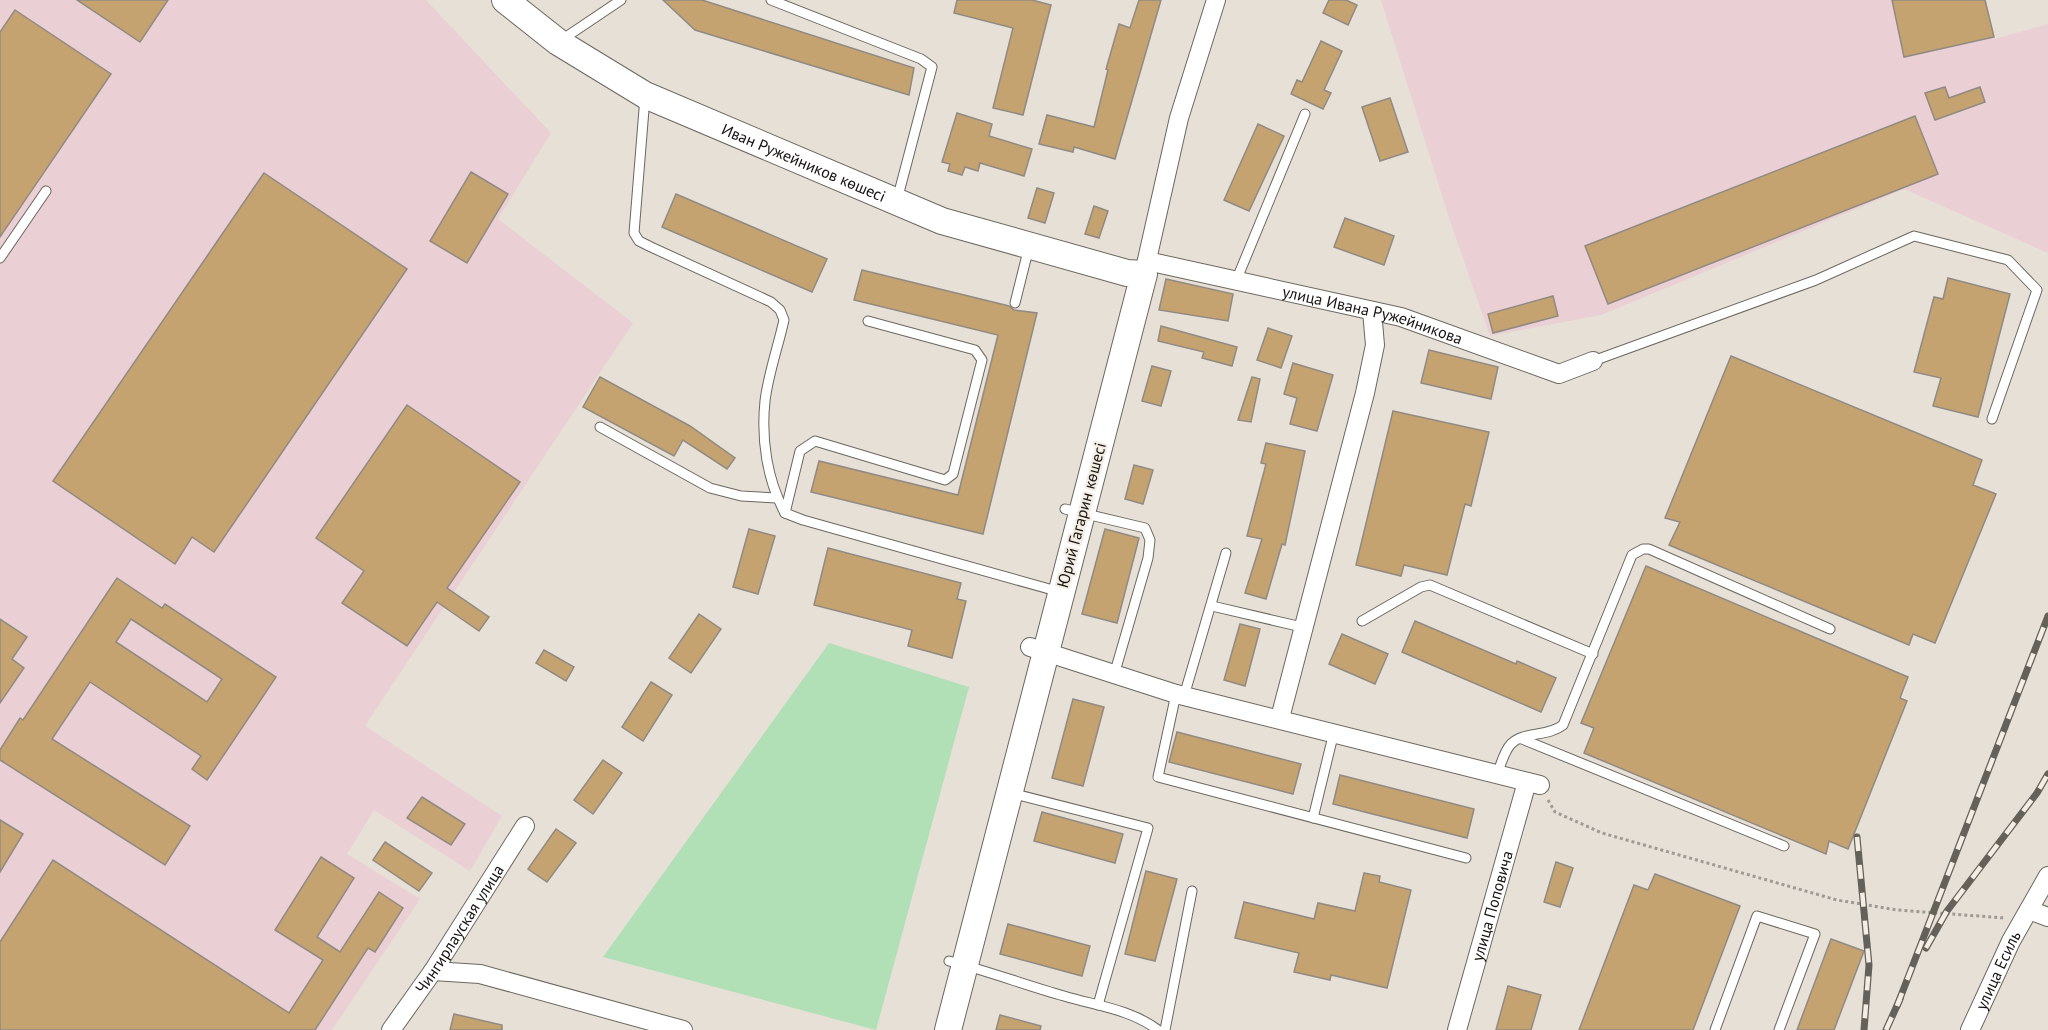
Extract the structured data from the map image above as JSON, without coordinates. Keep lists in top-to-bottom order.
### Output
{
  "streets": {
    "main road": ["Иван Ружейников көшесі", "Юрий Гагарин көшесі"],
    "street": [
      "улица Ивана Ружейникова",
      "улица Поповича",
      "Чингирлауская улица",
      "улица Есиль"
    ]
  },
  "crossings": [
    ["Иван Ружейников көшесі", "улица Ивана Ружейникова"],
    ["Иван Ружейников көшесі", "Юрий Гагарин көшесі"],
    ["улица Ивана Ружейникова", "Юрий Гагарин көшесі"]
  ]
}
